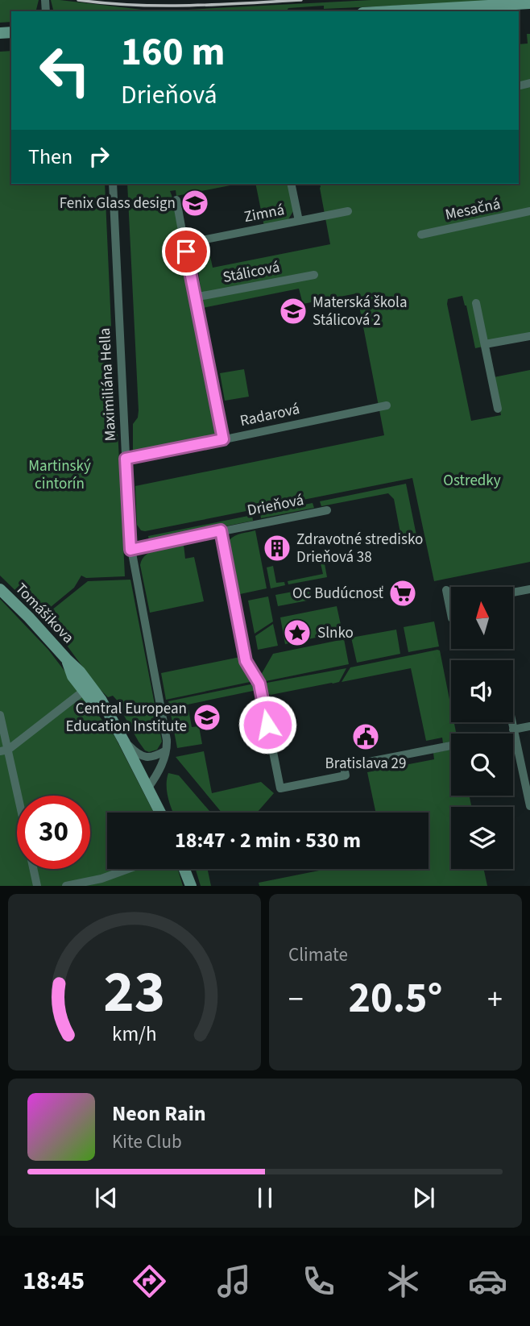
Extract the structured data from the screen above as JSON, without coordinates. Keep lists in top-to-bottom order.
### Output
{
  "streets": {
    "main road": ["Tomášikova"],
    "street": [
      "Mesačná",
      "Zimná",
      "Stálicová",
      "Maximiliána Hella",
      "Radarová",
      "Drieňová"
    ]
  },
  "crossings": [
    ["Maximiliána Hella", "Radarová"],
    ["Maximiliána Hella", "Drieňová"],
    ["Maximiliána Hella", "Tomášikova"]
  ],
  "parks": ["Martinský cintorín", "Ostredky"],
  "places": {
    "school or university": ["Fenix Glass design", "Materská škola Stálicová 2", "Central European Education Institute"],
    "building": ["Zdravotné stredisko Drieňová 38"],
    "supermarket": ["OC Budúcnosť"],
    "place": ["Slnko"],
    "public building": ["Bratislava 29"]
  },
  "north": "top",
  "page": {
    "turn": ["160 m", "Drieňová"],
    "then": "Then",
    "limit": "30",
    "trip": "18:47 · 2 min · 530 m",
    "tile": "Climate",
    "heat": ["−", "20.5°", "+"],
    "song": ["Neon Rain", "Kite Club"],
    "tabs": "18:45",
    "gauge": ["23", "km/h"]
  }
}
